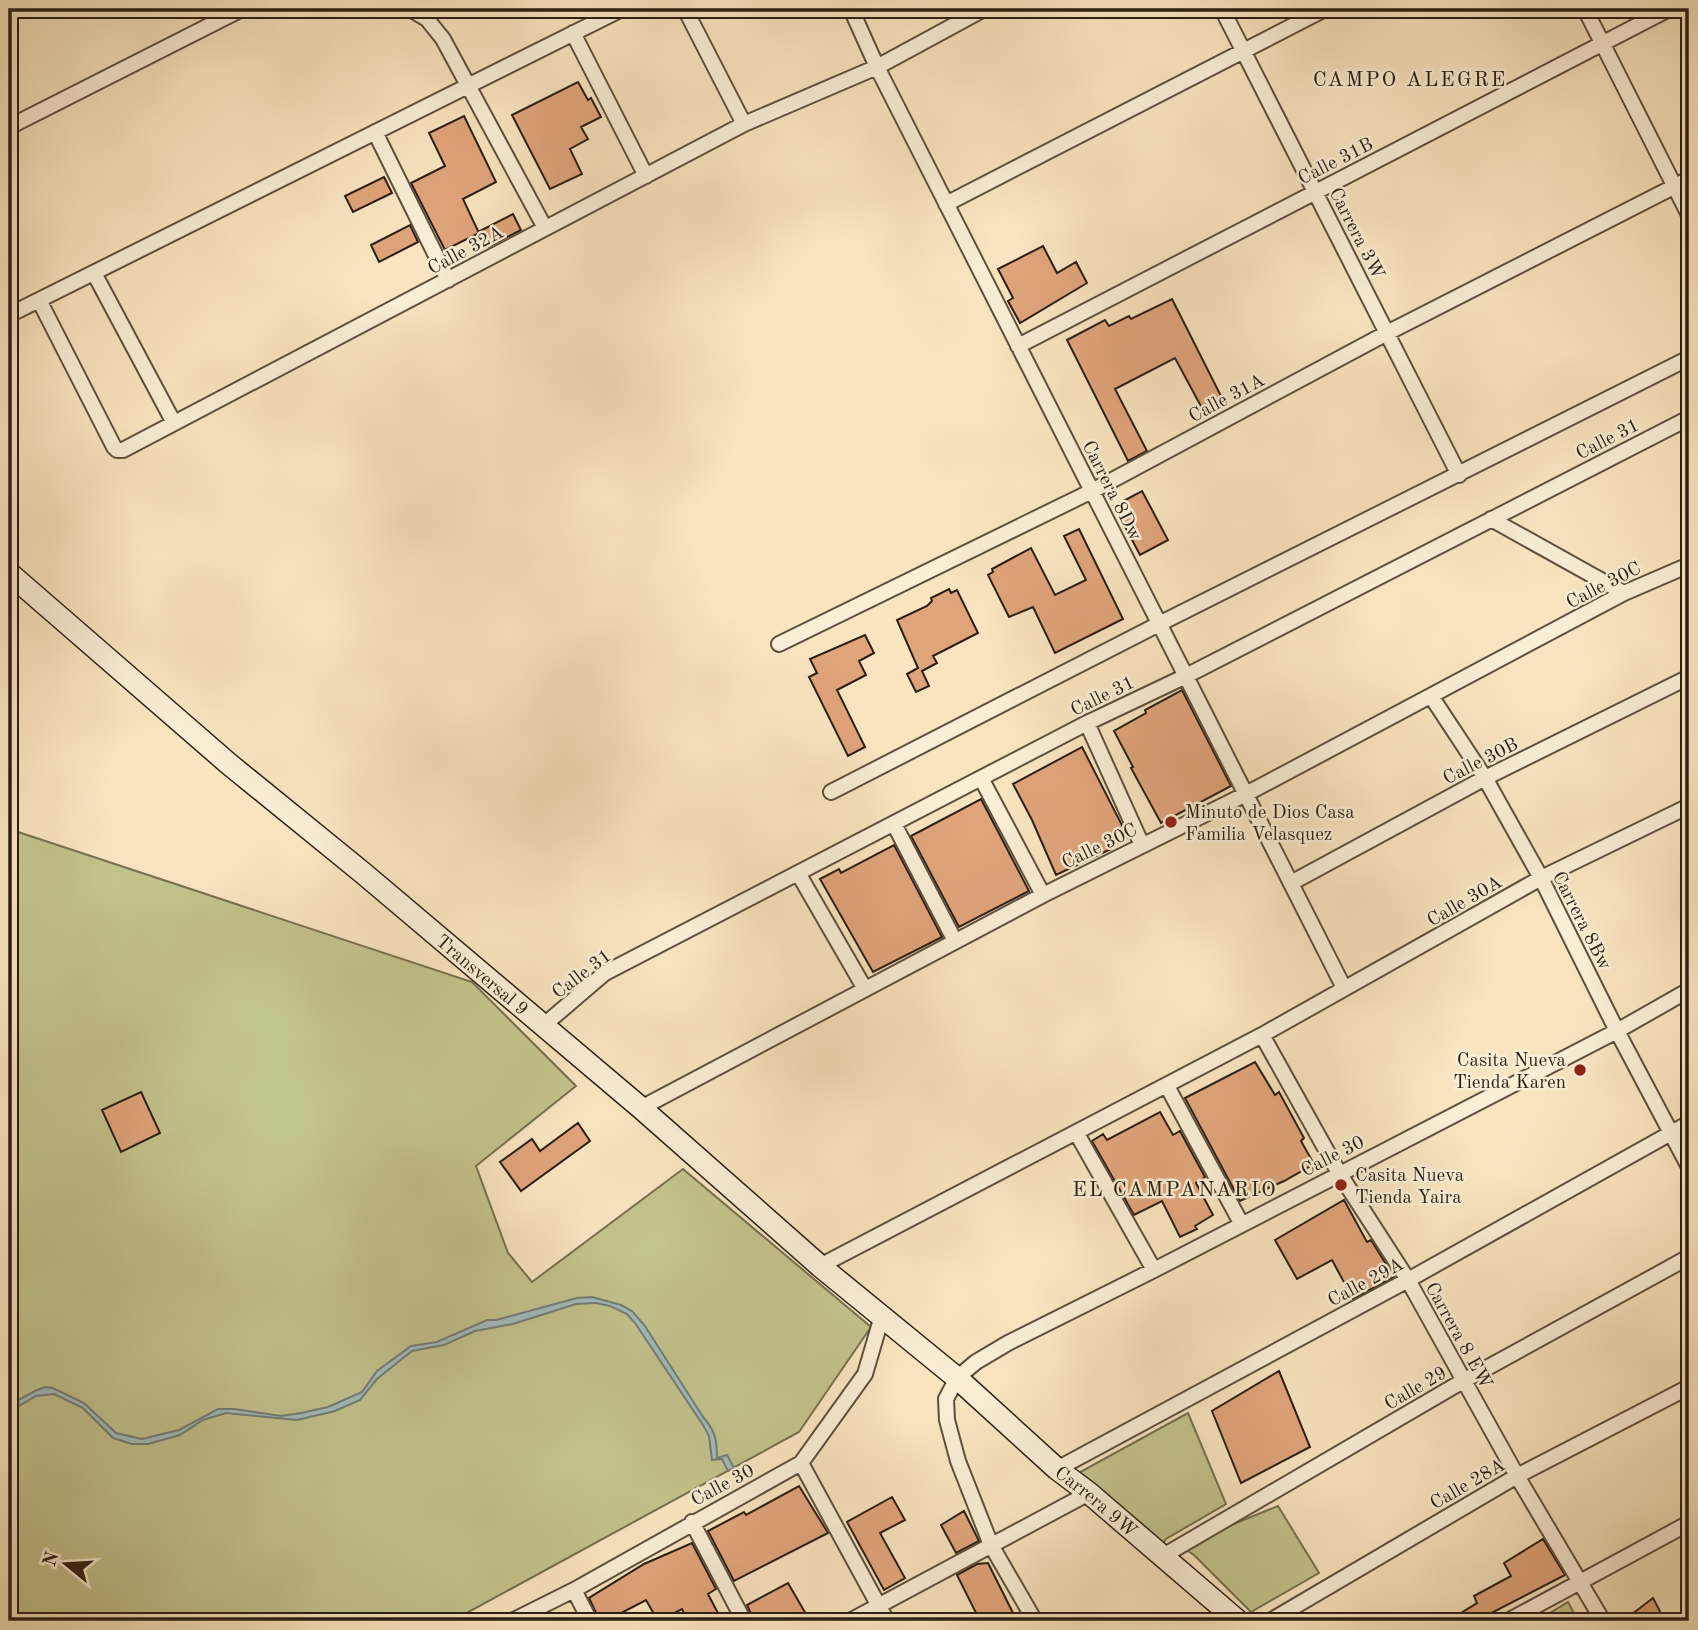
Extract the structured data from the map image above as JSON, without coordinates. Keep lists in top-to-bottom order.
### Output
{
  "streets": {
    "main road": ["Transversal 9", "Carrera 9W"],
    "street": [
      "Calle 31B",
      "Carrera 3W",
      "Calle 32A",
      "Calle 31A",
      "Calle 31",
      "Carrera 8Dw",
      "Calle 30C",
      "Calle 30B",
      "Calle 30A",
      "Carrera 8Bw",
      "Calle 30",
      "Calle 29A",
      "Carrera 8 EW",
      "Calle 29",
      "Calle 28A"
    ]
  },
  "crossings": [
    ["Calle 31B", "Carrera 3W"],
    ["Calle 31B", "Carrera 8Dw"],
    ["Carrera 3W", "Calle 31A"],
    ["Carrera 3W", "Calle 31"],
    ["Calle 32A", "Carrera 8Dw"],
    ["Calle 31A", "Carrera 8Dw"],
    ["Calle 31", "Carrera 8Dw"],
    ["Calle 31", "Transversal 9"],
    ["Carrera 8Dw", "Calle 30C"],
    ["Carrera 8Dw", "Calle 30B"],
    ["Carrera 8Dw", "Calle 30A"],
    ["Calle 30C", "Carrera 8Bw"],
    ["Calle 30C", "Transversal 9"],
    ["Calle 30B", "Carrera 8Bw"],
    ["Calle 30A", "Carrera 8Bw"],
    ["Calle 30A", "Transversal 9"],
    ["Calle 30A", "Carrera 8 EW"],
    ["Carrera 8Bw", "Calle 30"],
    ["Carrera 8Bw", "Calle 29A"],
    ["Transversal 9", "Calle 30"],
    ["Transversal 9", "Carrera 9W"],
    ["Calle 30", "Carrera 8 EW"],
    ["Calle 30", "Carrera 9W"],
    ["Calle 29A", "Carrera 8 EW"],
    ["Calle 29A", "Carrera 9W"],
    ["Carrera 8 EW", "Calle 29"],
    ["Carrera 8 EW", "Calle 28A"],
    ["Calle 29", "Carrera 9W"]
  ],
  "districts": ["CAMPO ALEGRE", "EL CAMPANARIO"],
  "places": ["Minuto de Dios Casa Familia Velasquez", "Casita Nueva Tienda Karen", "Casita Nueva Tienda Yaira"],
  "north": "left"
}
